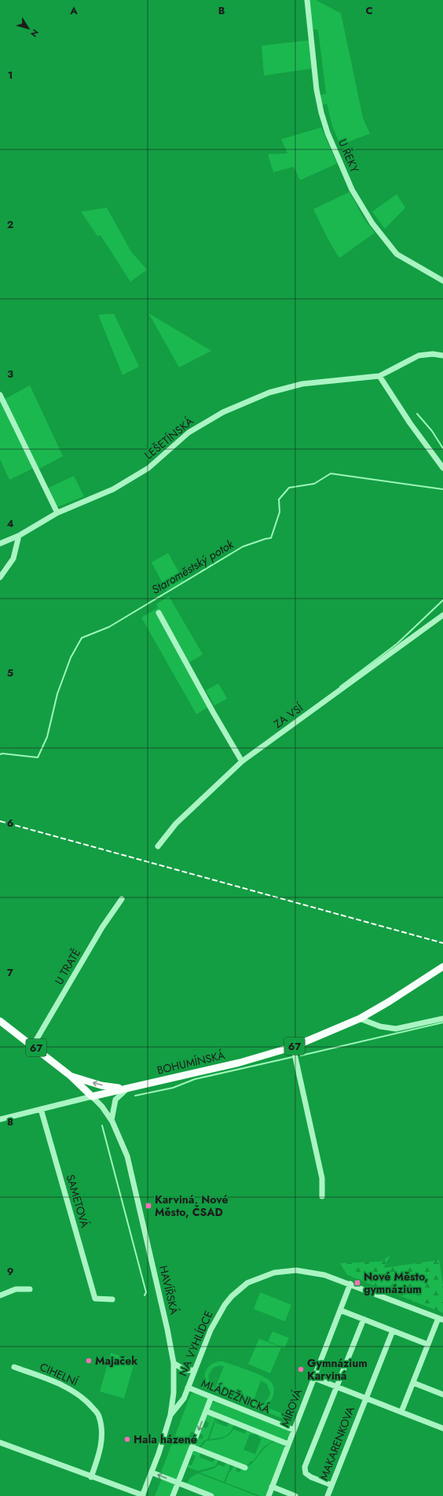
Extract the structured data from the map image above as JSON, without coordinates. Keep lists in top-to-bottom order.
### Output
{
  "streets": {
    "main road": ["67", "BOHUMÍNSKÁ"],
    "street": [
      "U ŘEKY",
      "LEŠETÍNSKÁ",
      "ZA VSÍ",
      "U TRATĚ",
      "SAMETOVÁ",
      "HAVÍŘSKÁ",
      "NA VYHLÍDCE",
      "CIHELNÍ",
      "MLÁDEŽNICKÁ",
      "MÍROVÁ",
      "MAKARENKOVA"
    ]
  },
  "crossings": [
    ["U TRATĚ", "67"],
    ["67", "BOHUMÍNSKÁ"],
    ["67", "HAVÍŘSKÁ"],
    ["BOHUMÍNSKÁ", "HAVÍŘSKÁ"],
    ["HAVÍŘSKÁ", "NA VYHLÍDCE"],
    ["NA VYHLÍDCE", "MLÁDEŽNICKÁ"],
    ["NA VYHLÍDCE", "MÍROVÁ"],
    ["MLÁDEŽNICKÁ", "MÍROVÁ"],
    ["MÍROVÁ", "MAKARENKOVA"]
  ],
  "water": ["Staroměstský potok"],
  "places": {
    "transit": ["Karviná, Nové Město, ČSAD", "Nové Město, gymnázium"],
    "other": ["Majaček", "Gymnázium Karviná", "Hala házené"]
  },
  "north": "bottom right",
  "grid": {
    "columns": ["A", "B", "C"],
    "rows": [
      "1",
      "2",
      "3",
      "4",
      "5",
      "6",
      "7",
      "8",
      "9"
    ]
  }
}
